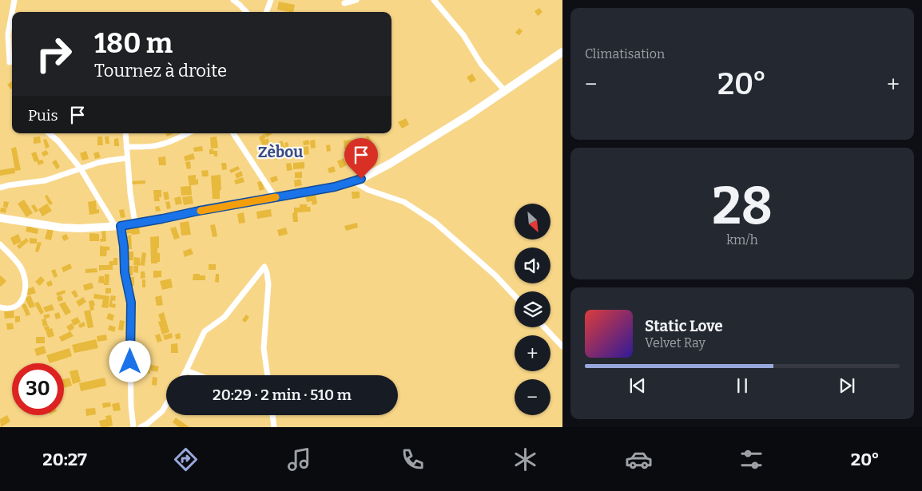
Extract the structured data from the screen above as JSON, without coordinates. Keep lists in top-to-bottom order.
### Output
{
  "districts": ["Zèbou"],
  "north": "bottom right",
  "page": {
    "tile": [
      "Climatisation",
      ["28", "km/h"]
    ],
    "turn": ["180 m", "Tournez à droite"],
    "heat": ["−", "20°", "+"],
    "then": "Puis",
    "map_buttons": ["+", "−"],
    "song": ["Static Love", "Velvet Ray"],
    "limit": "30",
    "trip": "20:29 · 2 min · 510 m",
    "tabs": ["20:27", "20°"]
  }
}
